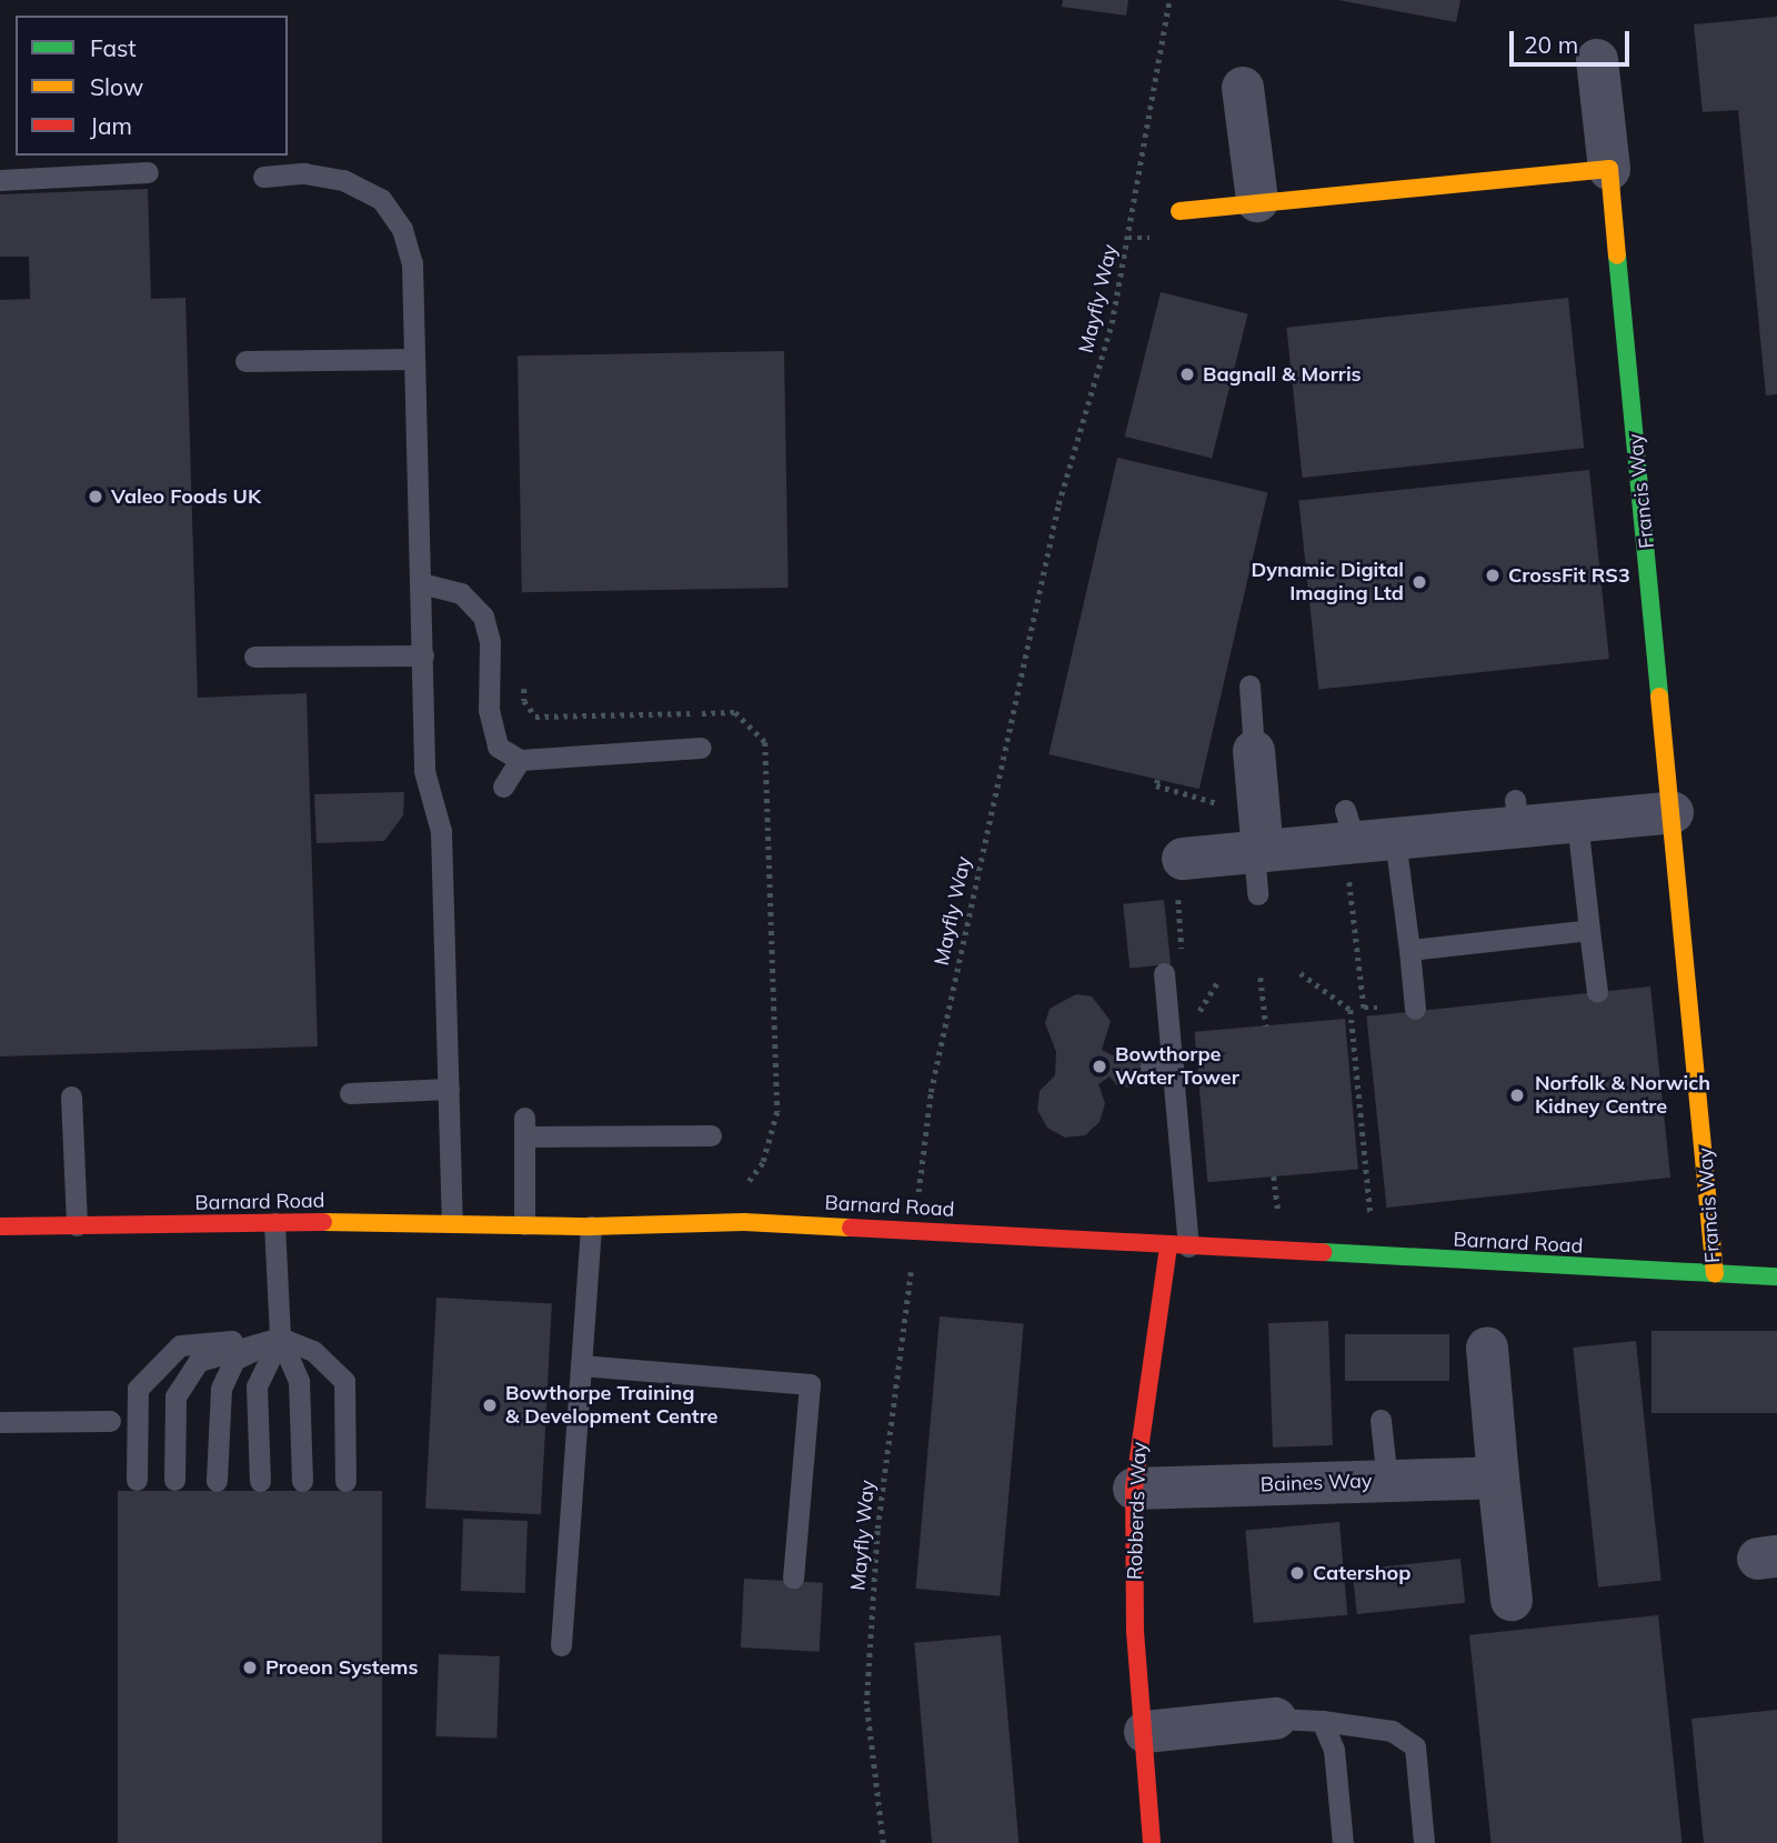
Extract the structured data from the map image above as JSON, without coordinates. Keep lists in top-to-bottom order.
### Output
{
  "streets": {
    "street": [
      "Francis Way",
      "Barnard Road",
      "Baines Way",
      "Robberds Way"
    ],
    "path": ["Mayfly Way"]
  },
  "crossings": [
    ["Mayfly Way", "Barnard Road"],
    ["Francis Way", "Barnard Road"],
    ["Barnard Road", "Robberds Way"],
    ["Baines Way", "Robberds Way"]
  ],
  "places": [
    "Bagnall & Morris",
    "Valeo Foods UK",
    "CrossFit RS3",
    "Dynamic Digital Imaging Ltd",
    "Bowthorpe Water Tower",
    "Norfolk & Norwich Kidney Centre",
    "Bowthorpe Training & Development Centre",
    "Catershop",
    "Proeon Systems"
  ],
  "legend": ["Fast", "Slow", "Jam"],
  "scale_bar": "20 m"
}
